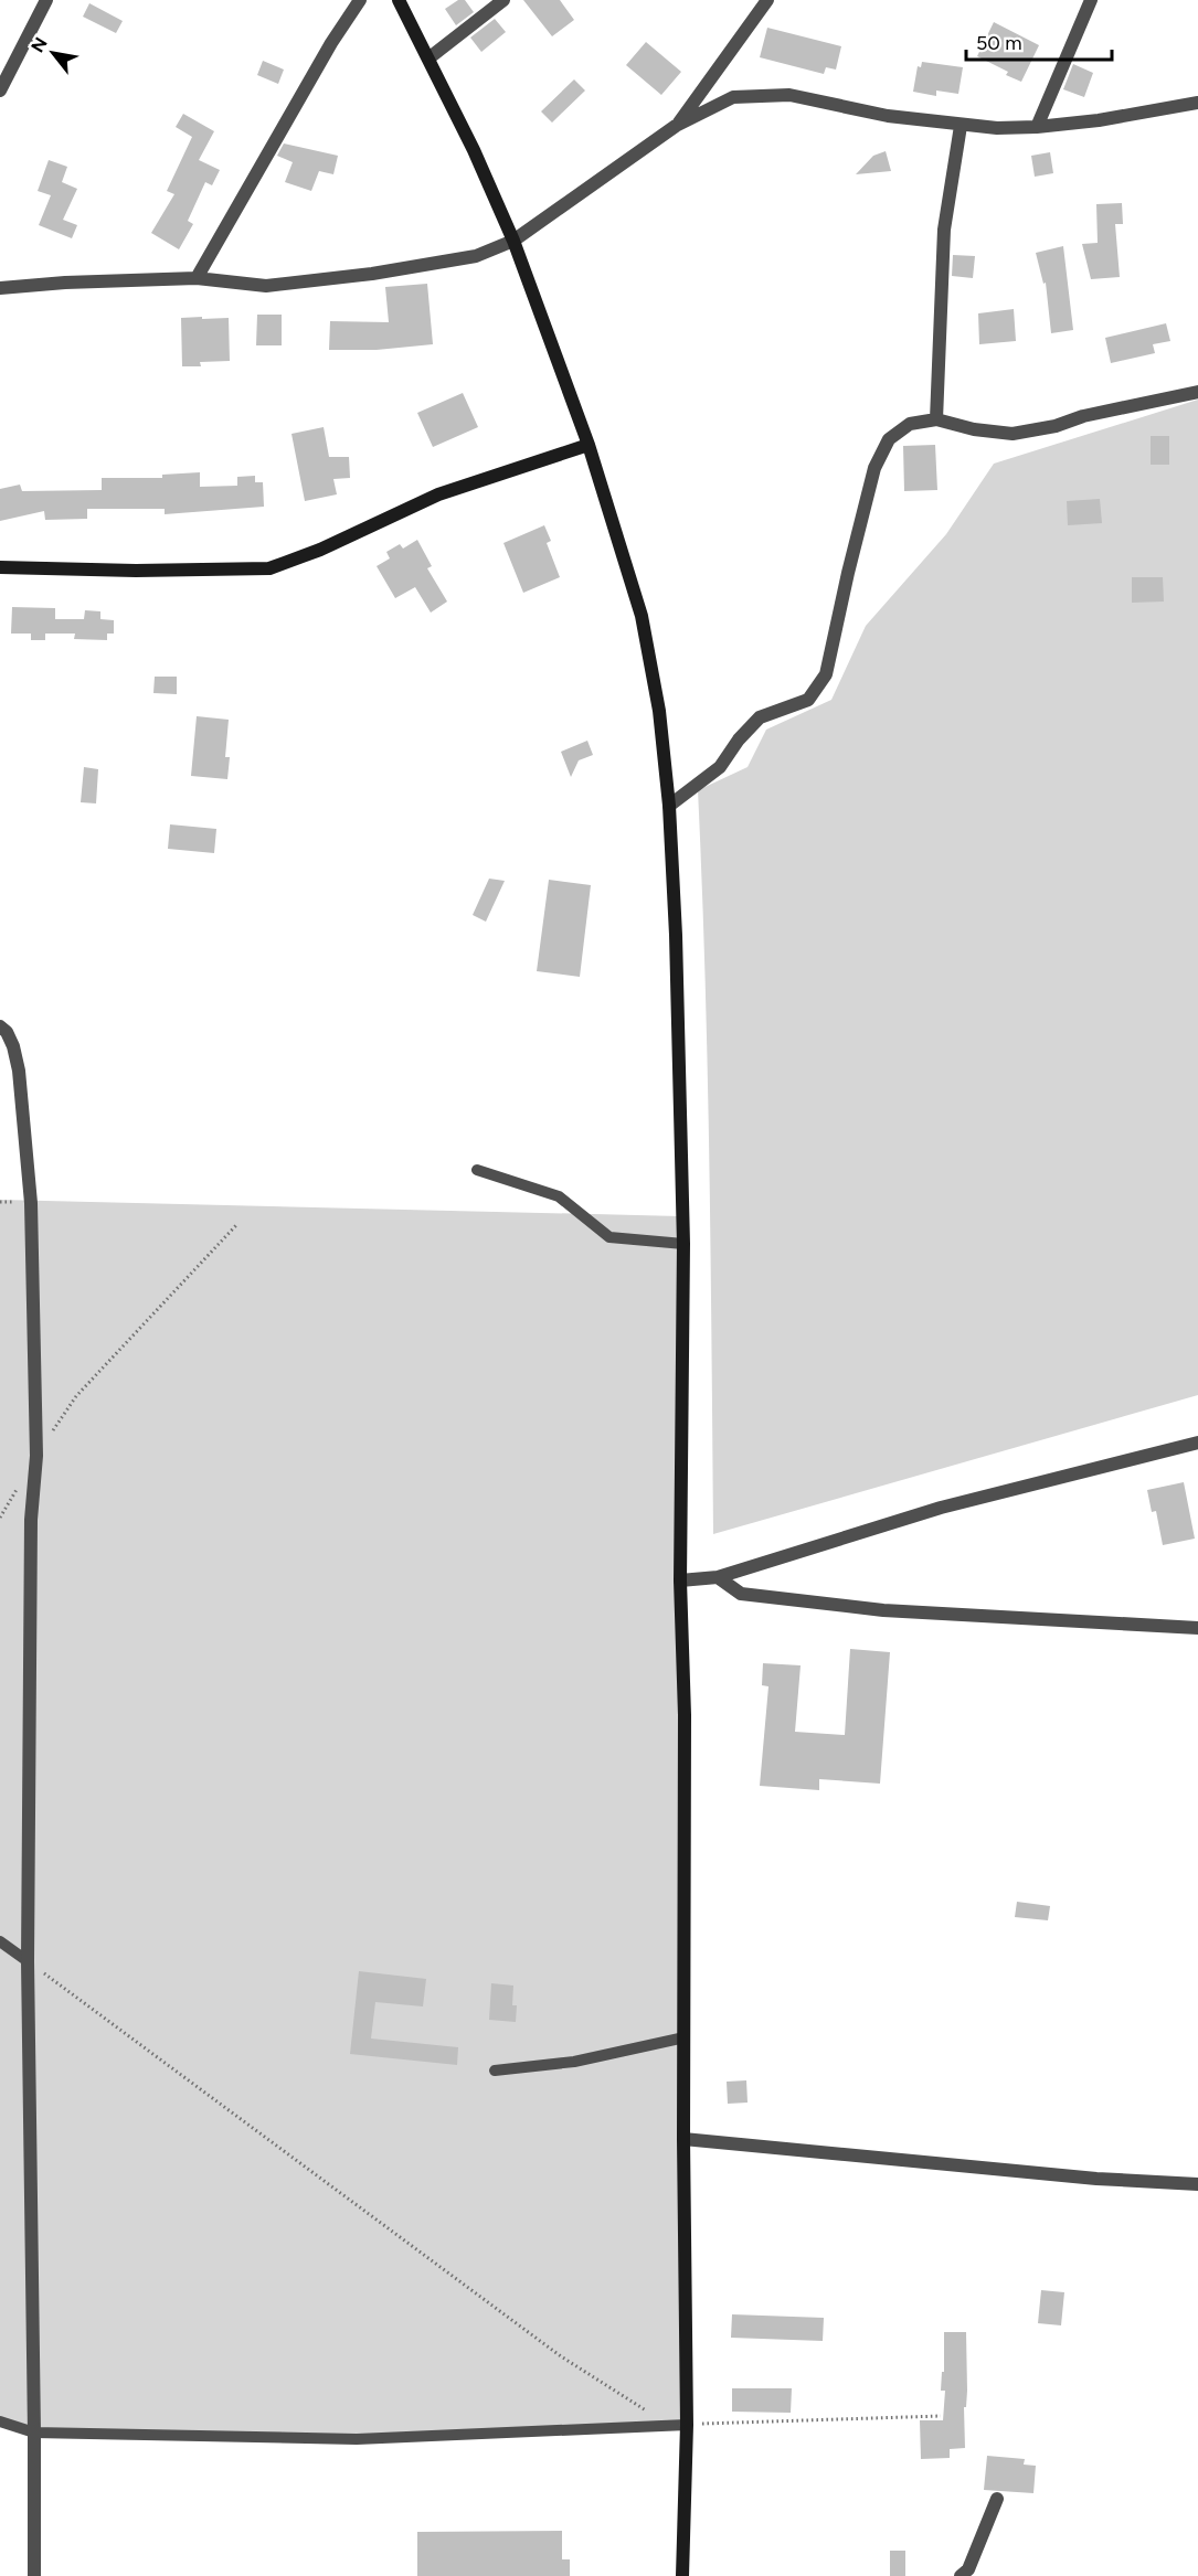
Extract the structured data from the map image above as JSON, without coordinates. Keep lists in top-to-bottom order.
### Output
{
  "scale_bar": "50 m",
  "north": "top left"
}
